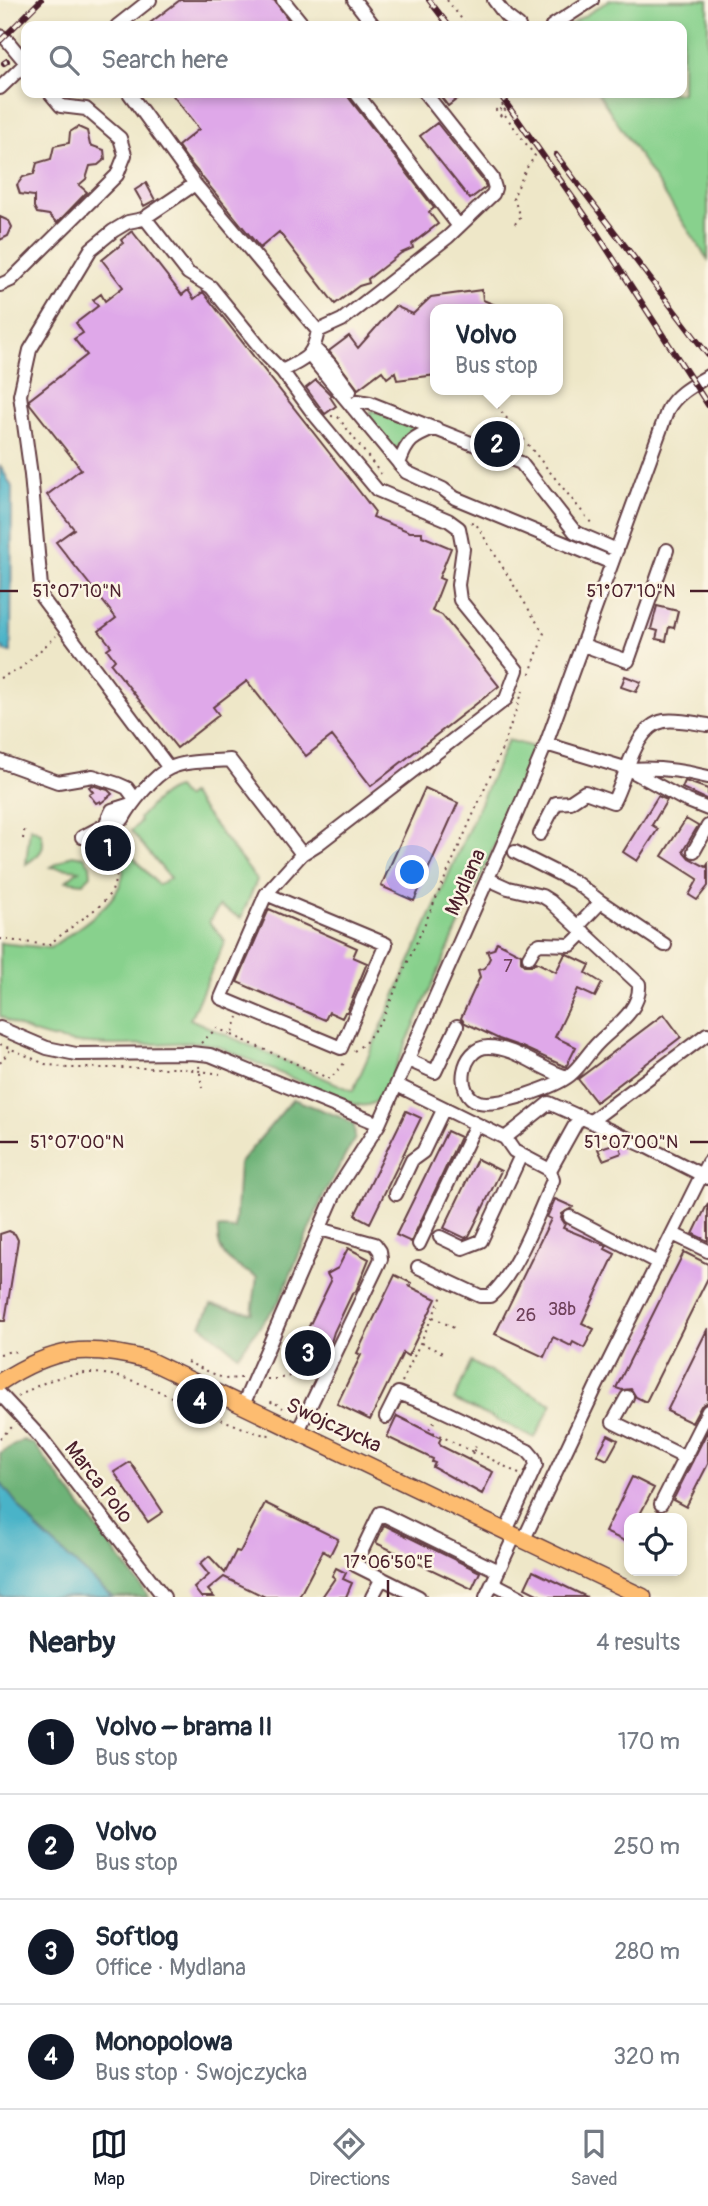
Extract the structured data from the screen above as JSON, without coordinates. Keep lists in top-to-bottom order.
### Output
{
  "streets": {
    "main road": ["Swojczycka"],
    "street": ["Mydlana", "Marca Polo"]
  },
  "crossings": [
    ["Mydlana", "Swojczycka"]
  ],
  "house_numbers": ["7", "38b", "26"],
  "page": {
    "search": "Search here",
    "popup": ["Volvo", "Bus stop"],
    "pins": [
      "2",
      "1",
      "3",
      "4"
    ],
    "heading": ["Nearby", "4 results"],
    "list": [
      {
        "mark": "1",
        "name": "Volvo – brama II",
        "note": "Bus stop",
        "value": "170 m"
      },
      {
        "mark": "2",
        "name": "Volvo",
        "note": "Bus stop",
        "value": "250 m"
      },
      {
        "mark": "3",
        "name": "Softlog",
        "note": "Office · Mydlana",
        "value": "280 m"
      },
      {
        "mark": "4",
        "name": "Monopolowa",
        "note": "Bus stop · Swojczycka",
        "value": "320 m"
      }
    ],
    "nav": ["Map", "Directions", "Saved"]
  },
  "coordinates": ["51°07'10\"N", "51°07'00\"N", "17°06'50\"E"]
}
